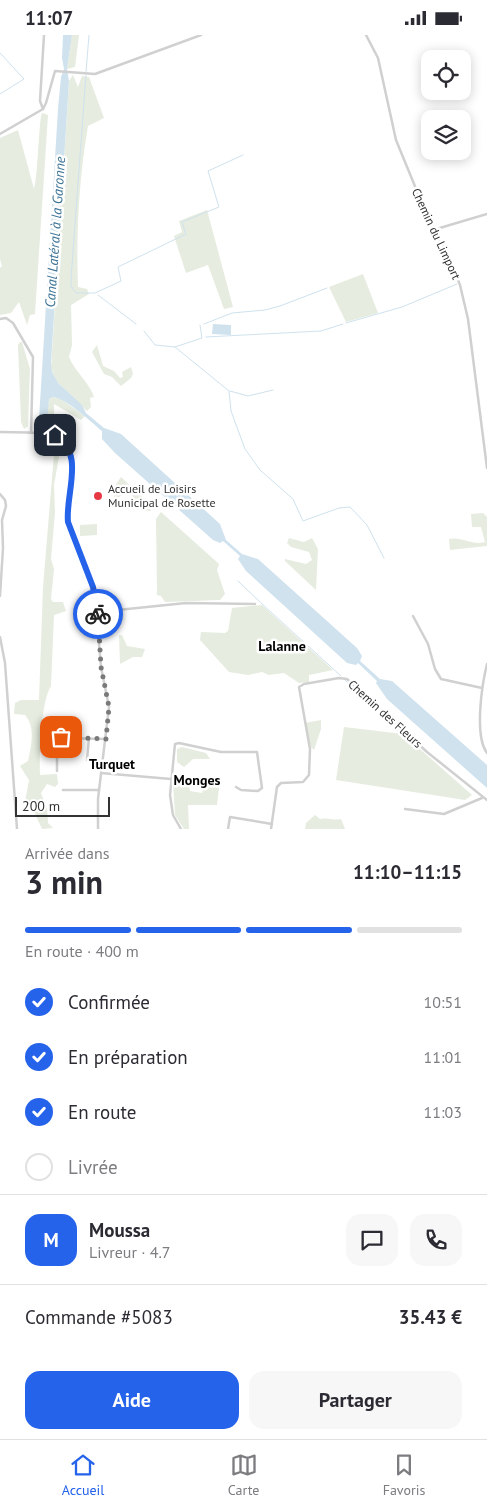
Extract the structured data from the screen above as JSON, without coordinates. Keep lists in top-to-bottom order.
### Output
{
  "streets": {
    "street": ["Chemin du Limport", "Chemin des Fleurs"]
  },
  "districts": ["Lalanne", "Turquet", "Monges"],
  "water": ["Canal Latéral à la Garonne"],
  "places": ["Accueil de Loisirs Municipal de Rosette"],
  "scale_bar": "200 m",
  "page": {
    "status": "11:07",
    "scale": "200 m",
    "heading": ["3 min", "Arrivée dans", "11:10–11:15"],
    "panel": [
      "Moussa",
      "Livreur · 4.7",
      "Commande #5083",
      "35.43 €"
    ],
    "bar": "En route · 400 m",
    "list": [
      ["Confirmée", "10:51"],
      ["En préparation", "11:01"],
      ["En route", "11:03"],
      "Livrée"
    ],
    "round": "M",
    "buttons": ["Aide", "Partager"],
    "tabs": ["Accueil", "Carte", "Favoris"]
  }
}
